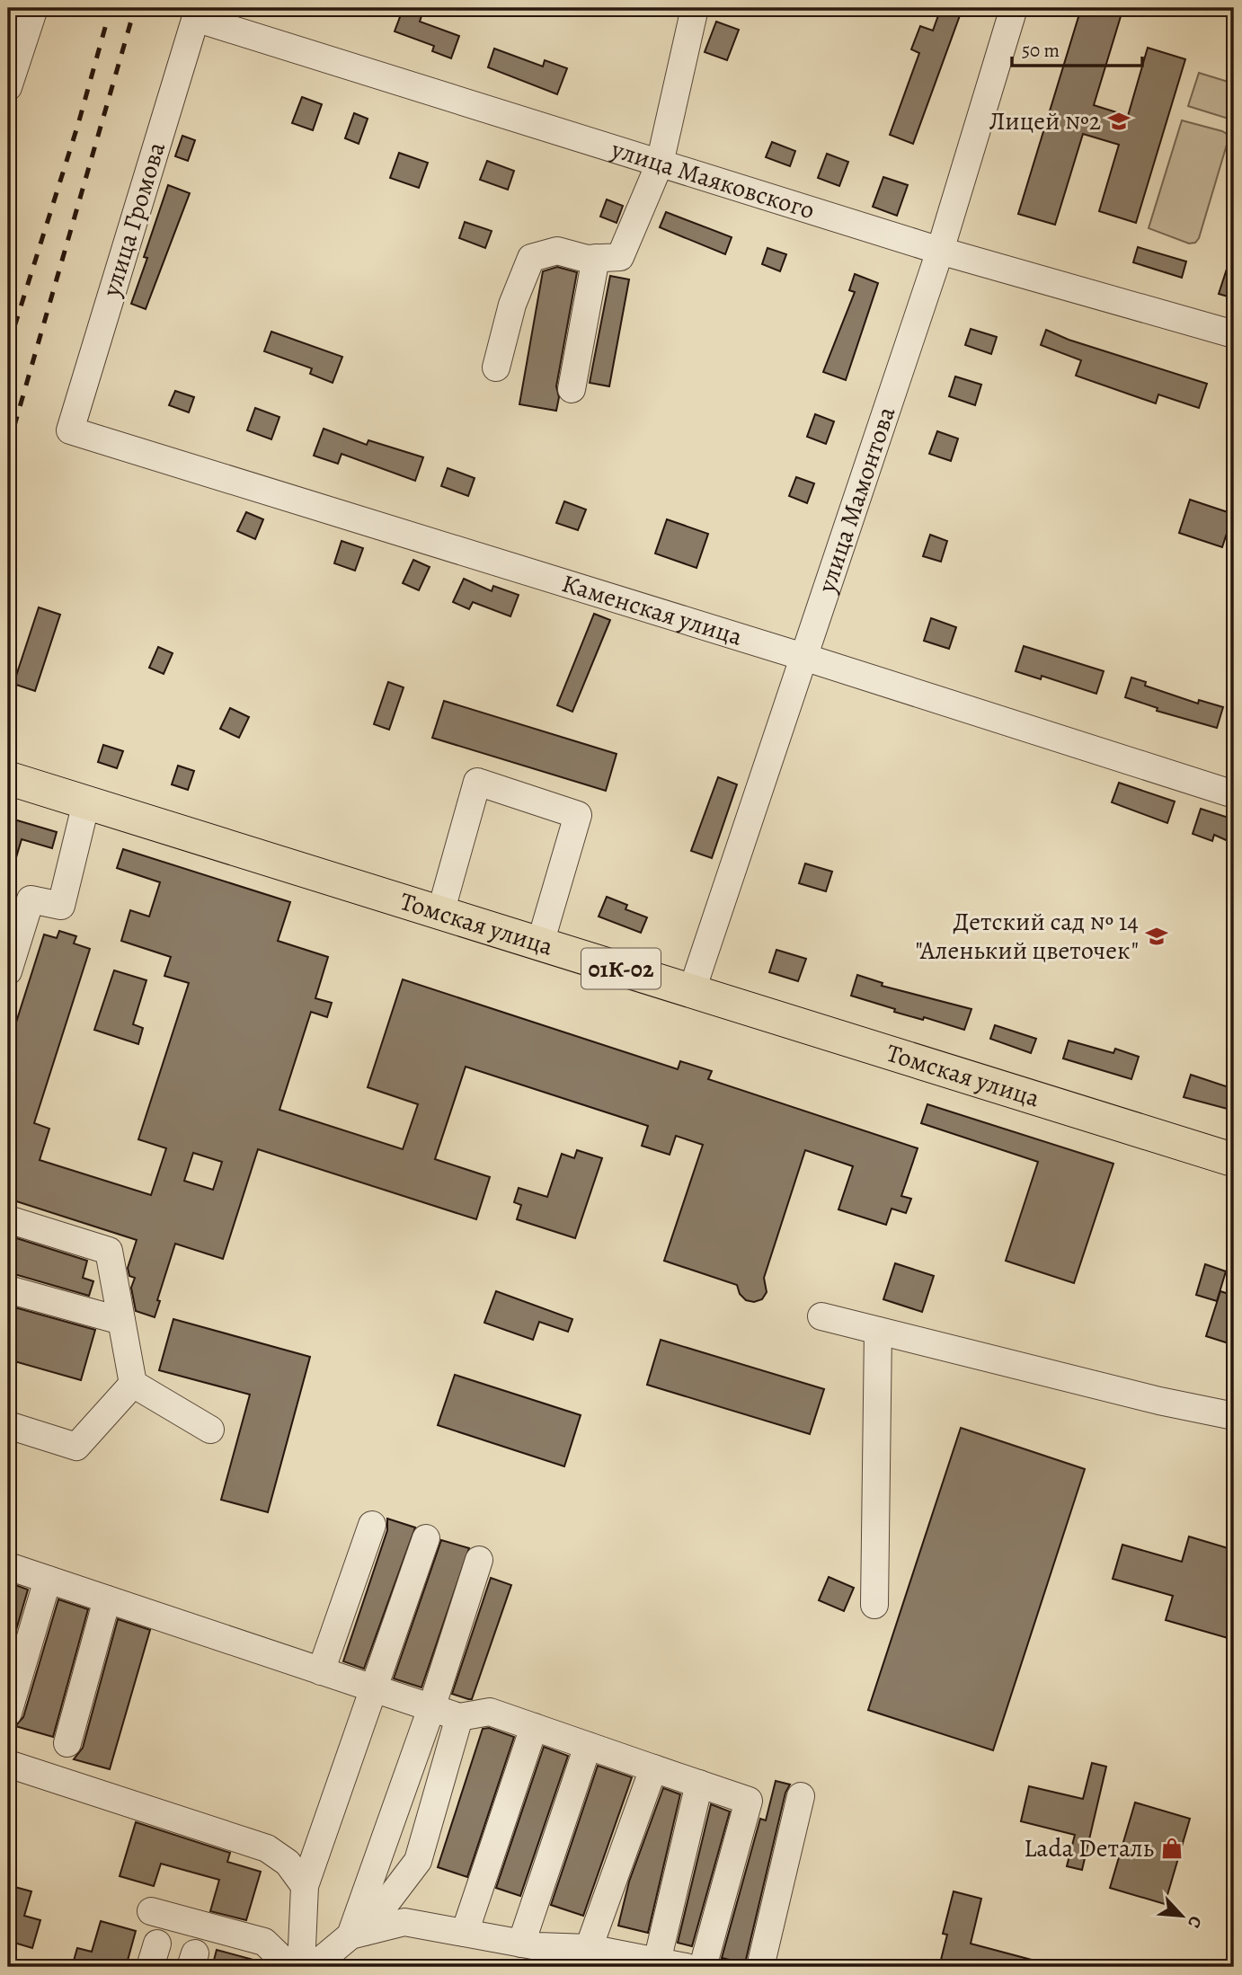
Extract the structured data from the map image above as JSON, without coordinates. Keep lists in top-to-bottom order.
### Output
{
  "streets": {
    "main road": ["Томская улица", "01К-02"],
    "street": [
      "улица Маяковского",
      "улица Громова",
      "улица Мамонтова",
      "Каменская улица"
    ]
  },
  "crossings": [
    ["улица Маяковского", "улица Громова"],
    ["улица Маяковского", "улица Мамонтова"],
    ["улица Громова", "Каменская улица"],
    ["улица Мамонтова", "Каменская улица"],
    ["улица Мамонтова", "Томская улица"]
  ],
  "places": {
    "school or university": ["Лицей №2", "Детский сад № 14 \"Аленький цветочек\""],
    "shop": ["Lada Dеталь"]
  },
  "scale_bar": "50 m",
  "north": "bottom right"
}
